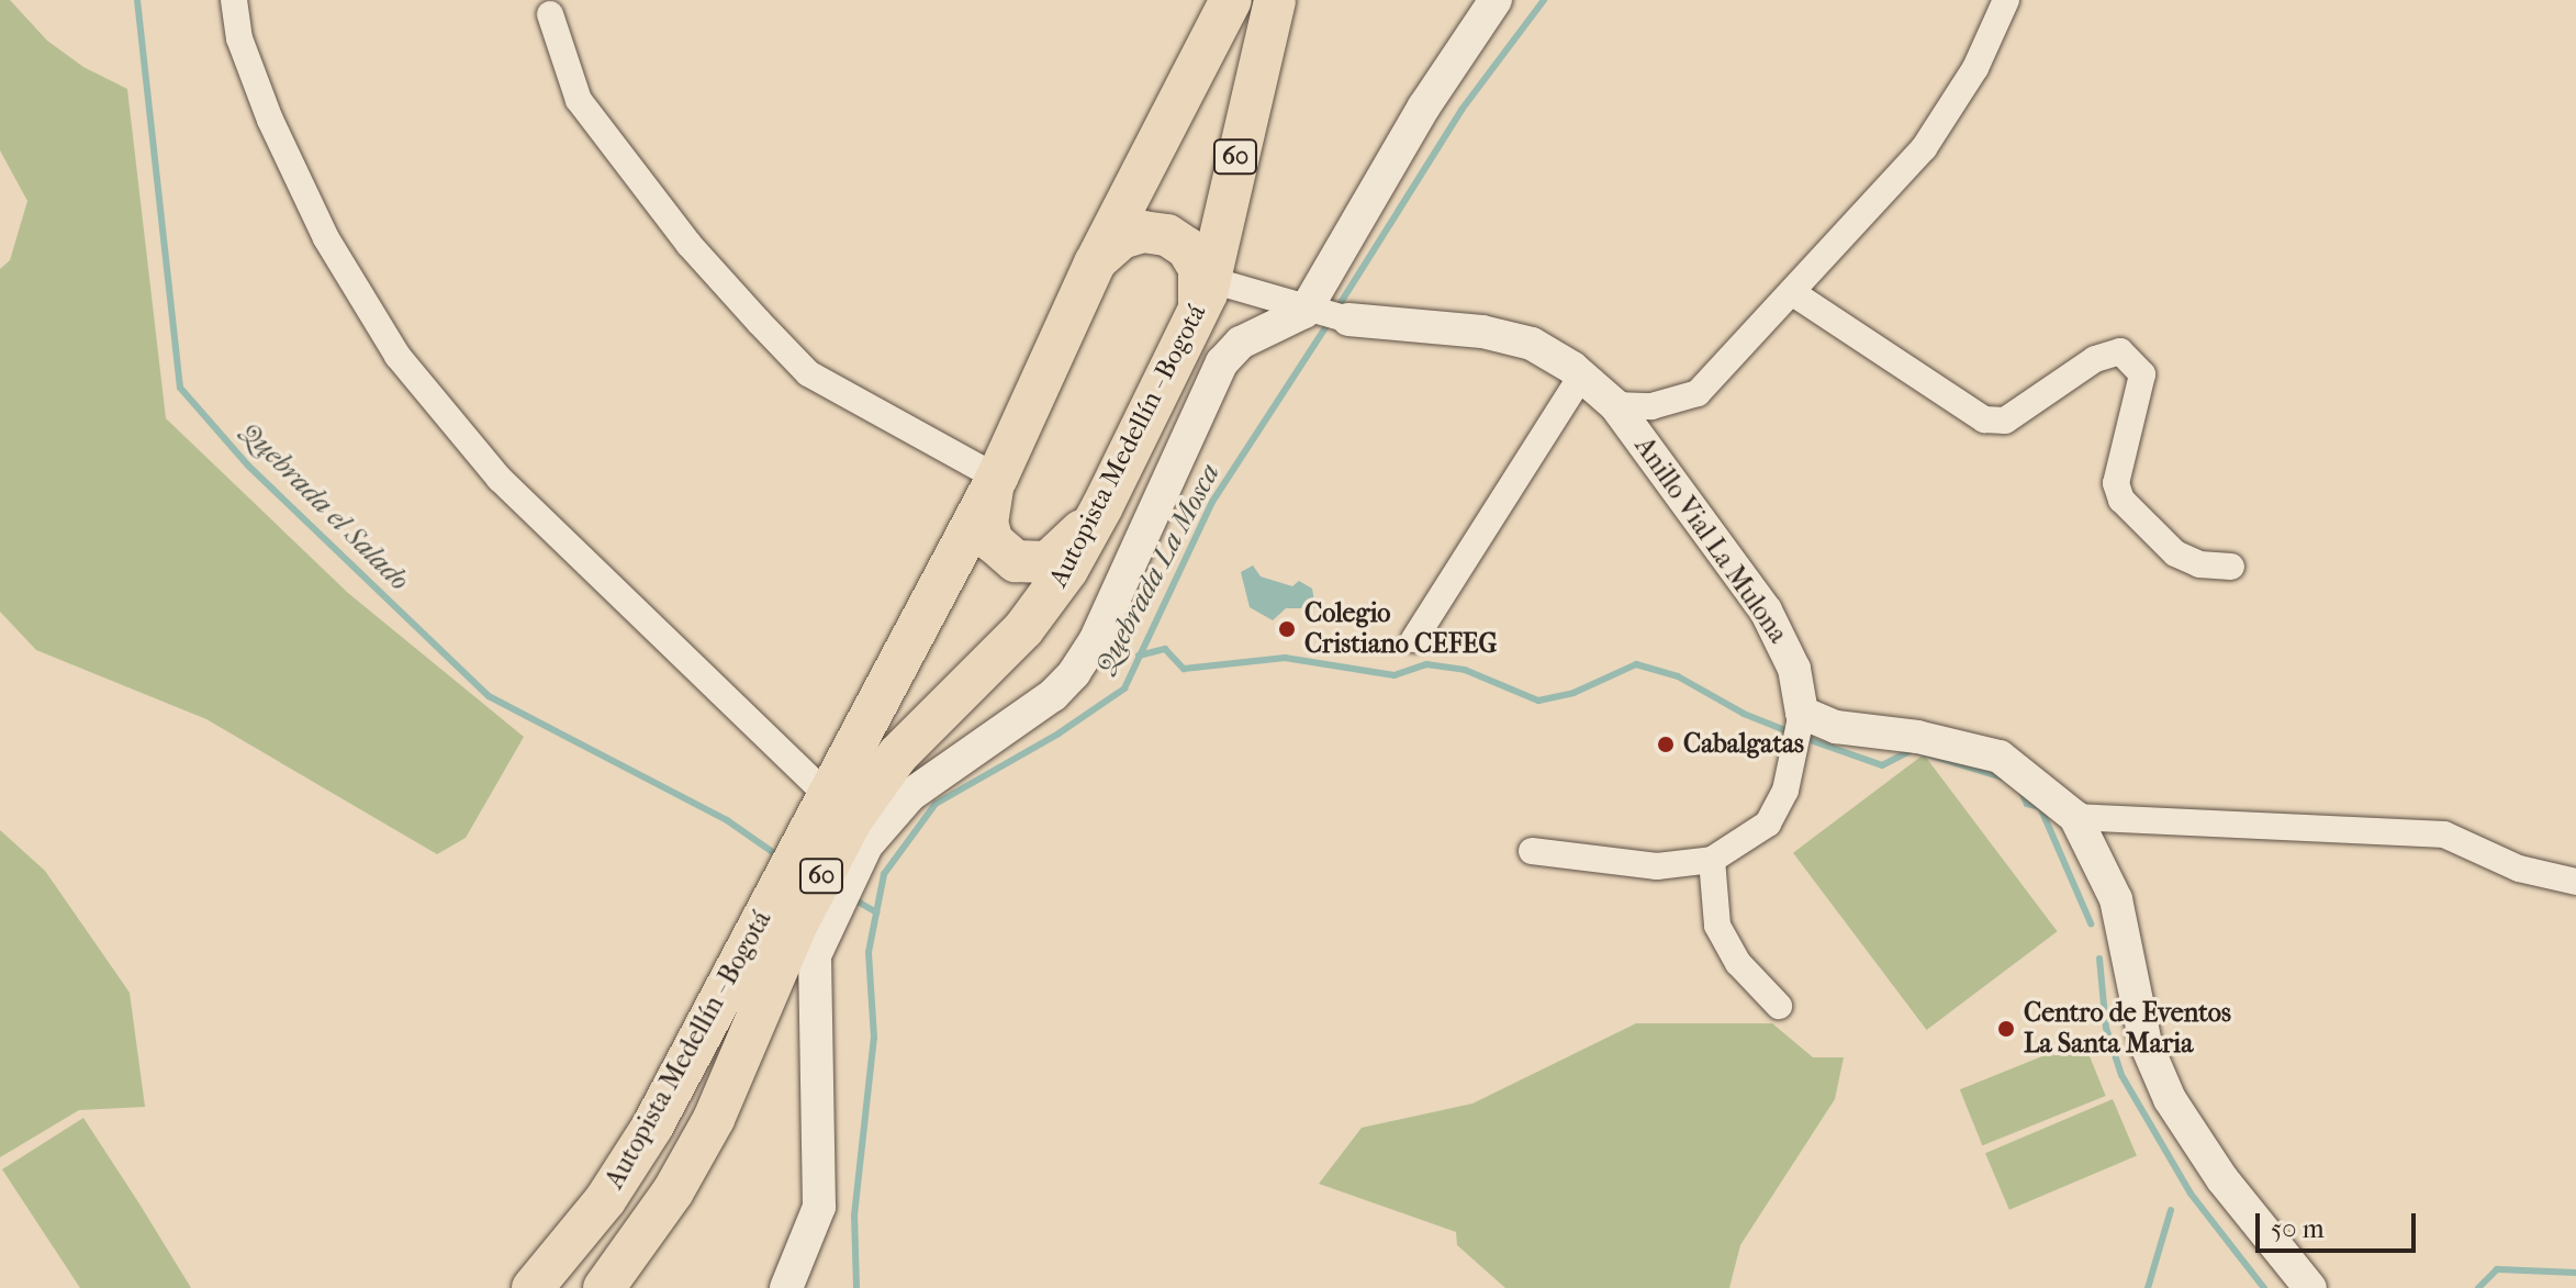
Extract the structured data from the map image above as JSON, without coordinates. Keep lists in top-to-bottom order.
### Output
{
  "streets": {
    "highway": ["60", "Autopista Medellín - Bogotá"],
    "street": ["Anillo Vial La Mulona"]
  },
  "water": ["Quebrada el Salado", "Quebrada La Mosca"],
  "places": ["Colegio Cristiano CEFEG", "Cabalgatas", "Centro de Eventos La Santa Maria"],
  "scale_bar": "50 m"
}
